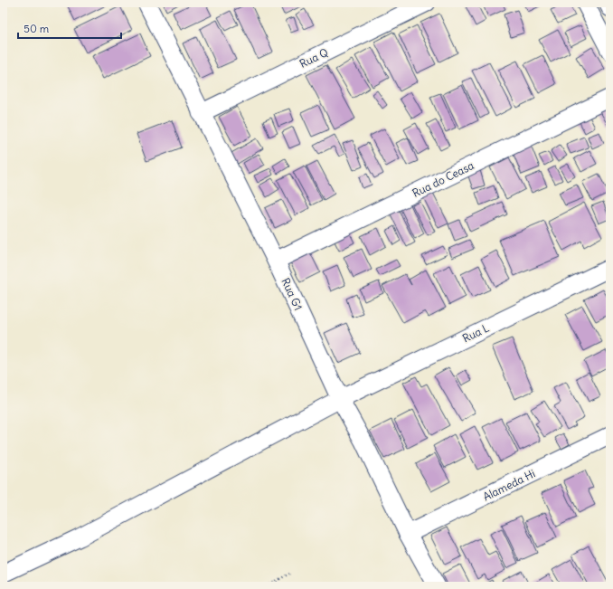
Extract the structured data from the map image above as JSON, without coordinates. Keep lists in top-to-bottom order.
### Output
{
  "streets": {
    "street": [
      "Rua Q",
      "Rua do Ceasa",
      "Rua G1",
      "Rua L",
      "Alameda Hi"
    ]
  },
  "crossings": [
    ["Rua Q", "Rua G1"],
    ["Rua do Ceasa", "Rua G1"],
    ["Rua G1", "Rua L"],
    ["Rua G1", "Alameda Hi"]
  ],
  "scale_bar": "50 m"
}
